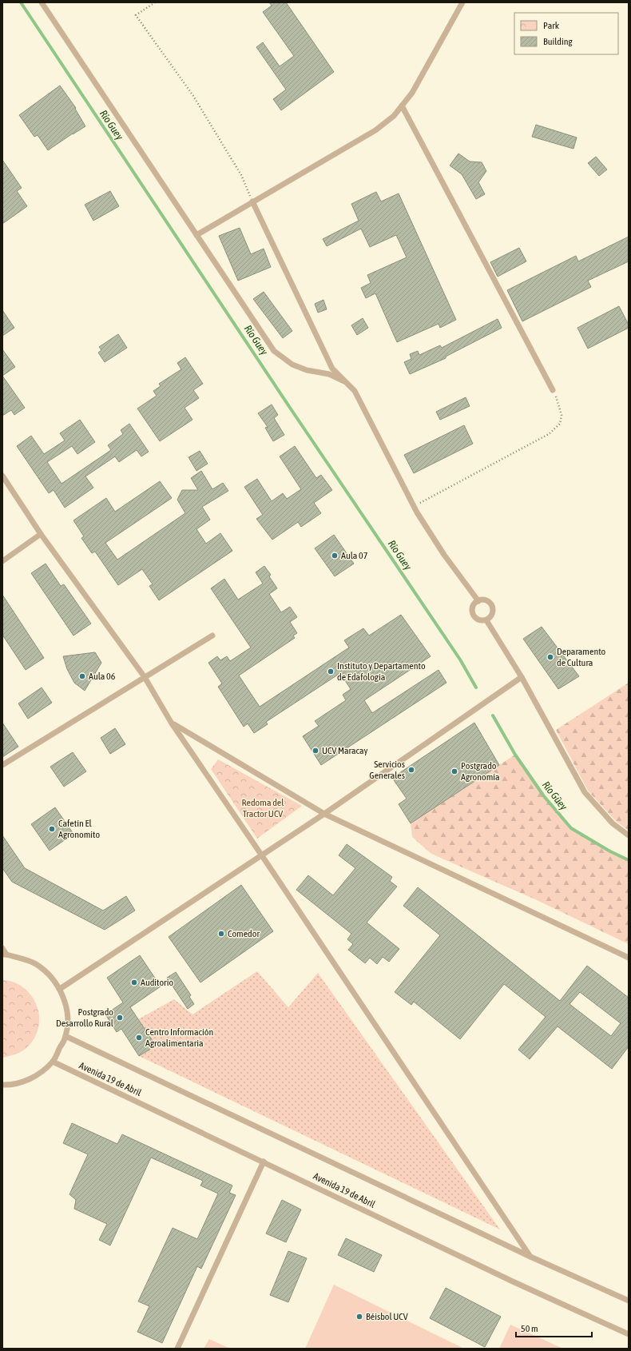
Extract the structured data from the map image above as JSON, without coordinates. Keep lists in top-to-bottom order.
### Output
{
  "streets": {
    "lane": ["Avenida 19 de Abril"]
  },
  "water": ["Río Guey", "Río Güey"],
  "parks": ["Redoma del Tractor UCV"],
  "places": [
    "Aula 07",
    "Deparamento de Cultura",
    "Instituto y Departamento de Edafología",
    "Aula 06",
    "UCV Maracay",
    "Servicios Generales",
    "Postgrado Agronomía",
    "Cafetín El Agronomito",
    "Comedor",
    "Auditorio",
    "Postgrado Desarrollo Rural",
    "Centro Información Agroalimentaria",
    "Béisbol UCV"
  ],
  "legend": ["Park", "Building"],
  "scale_bar": "50 m"
}
